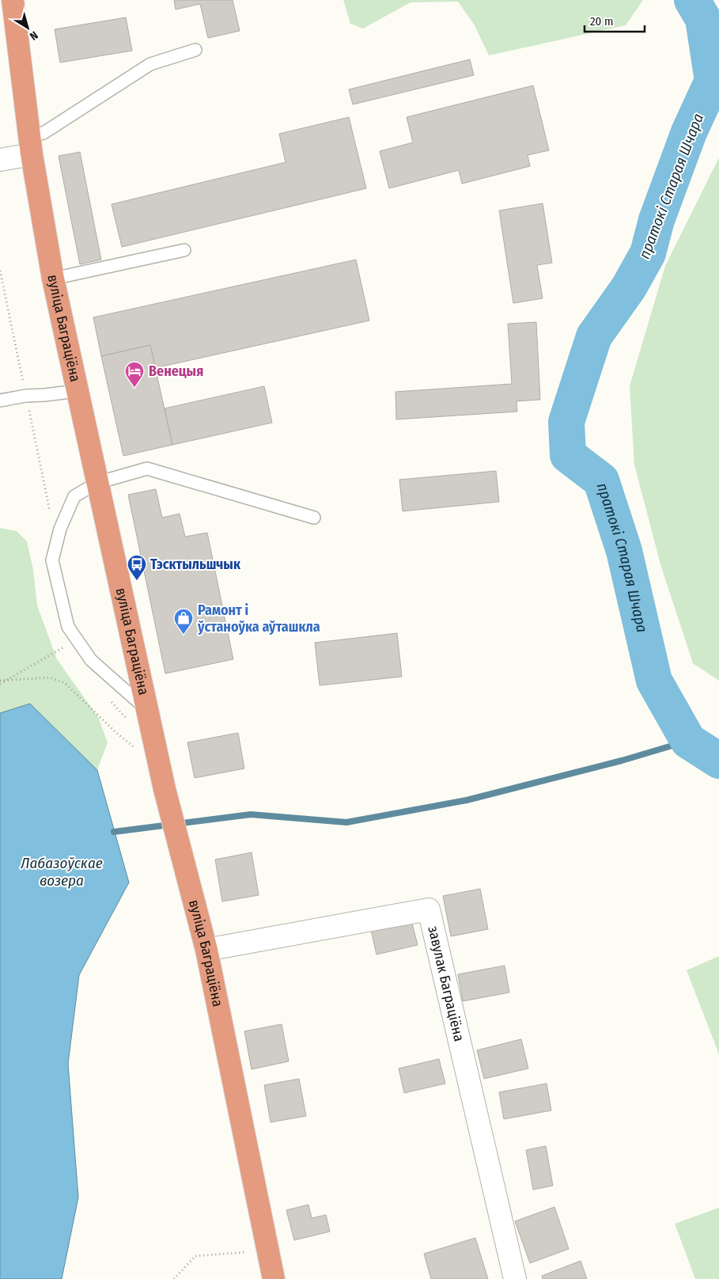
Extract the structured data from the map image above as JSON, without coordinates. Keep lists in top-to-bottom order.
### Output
{
  "streets": {
    "highway": ["вуліца Баграціёна"],
    "street": ["завулак Баграціёна"]
  },
  "crossings": [
    ["вуліца Баграціёна", "завулак Баграціёна"]
  ],
  "water": ["пратокі Старая Шчара", "Лабазоўскае возера"],
  "places": {
    "hotel": ["Венецыя"],
    "bus stop": ["Тэсктыльшчык"],
    "shop": ["Рамонт і ўстаноўка аўташкла"]
  },
  "scale_bar": "20 m",
  "north": "bottom right"
}
